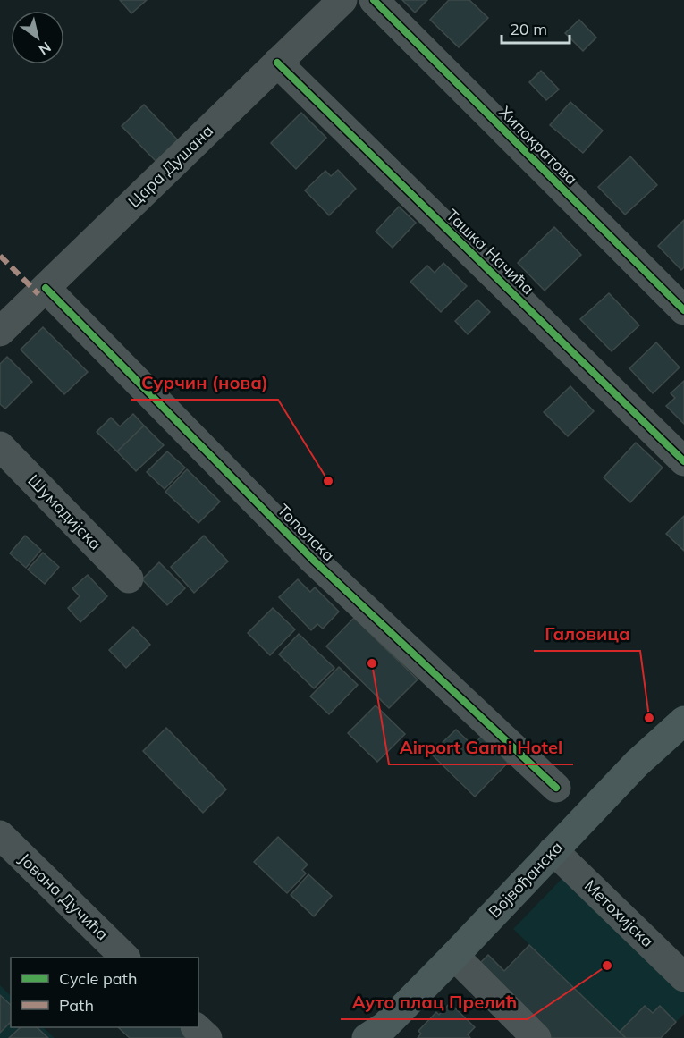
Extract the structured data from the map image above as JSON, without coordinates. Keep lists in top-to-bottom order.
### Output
{
  "streets": {
    "main road": ["Војвођанска"],
    "street": [
      "Хипократова",
      "Цара Душана",
      "Ташка Начића",
      "Шумадијска",
      "Тополска",
      "Јована Дучића",
      "Метохијска"
    ]
  },
  "crossings": [
    ["Цара Душана", "Ташка Начића"],
    ["Цара Душана", "Тополска"],
    ["Војвођанска", "Метохијска"]
  ],
  "places": [
    "Сурчин (нова)",
    "Airport Garni Hotel",
    "Галовица",
    "Ауто плац Прелић"
  ],
  "legend": ["Cycle path", "Path"],
  "scale_bar": "20 m",
  "north": "bottom right"
}
